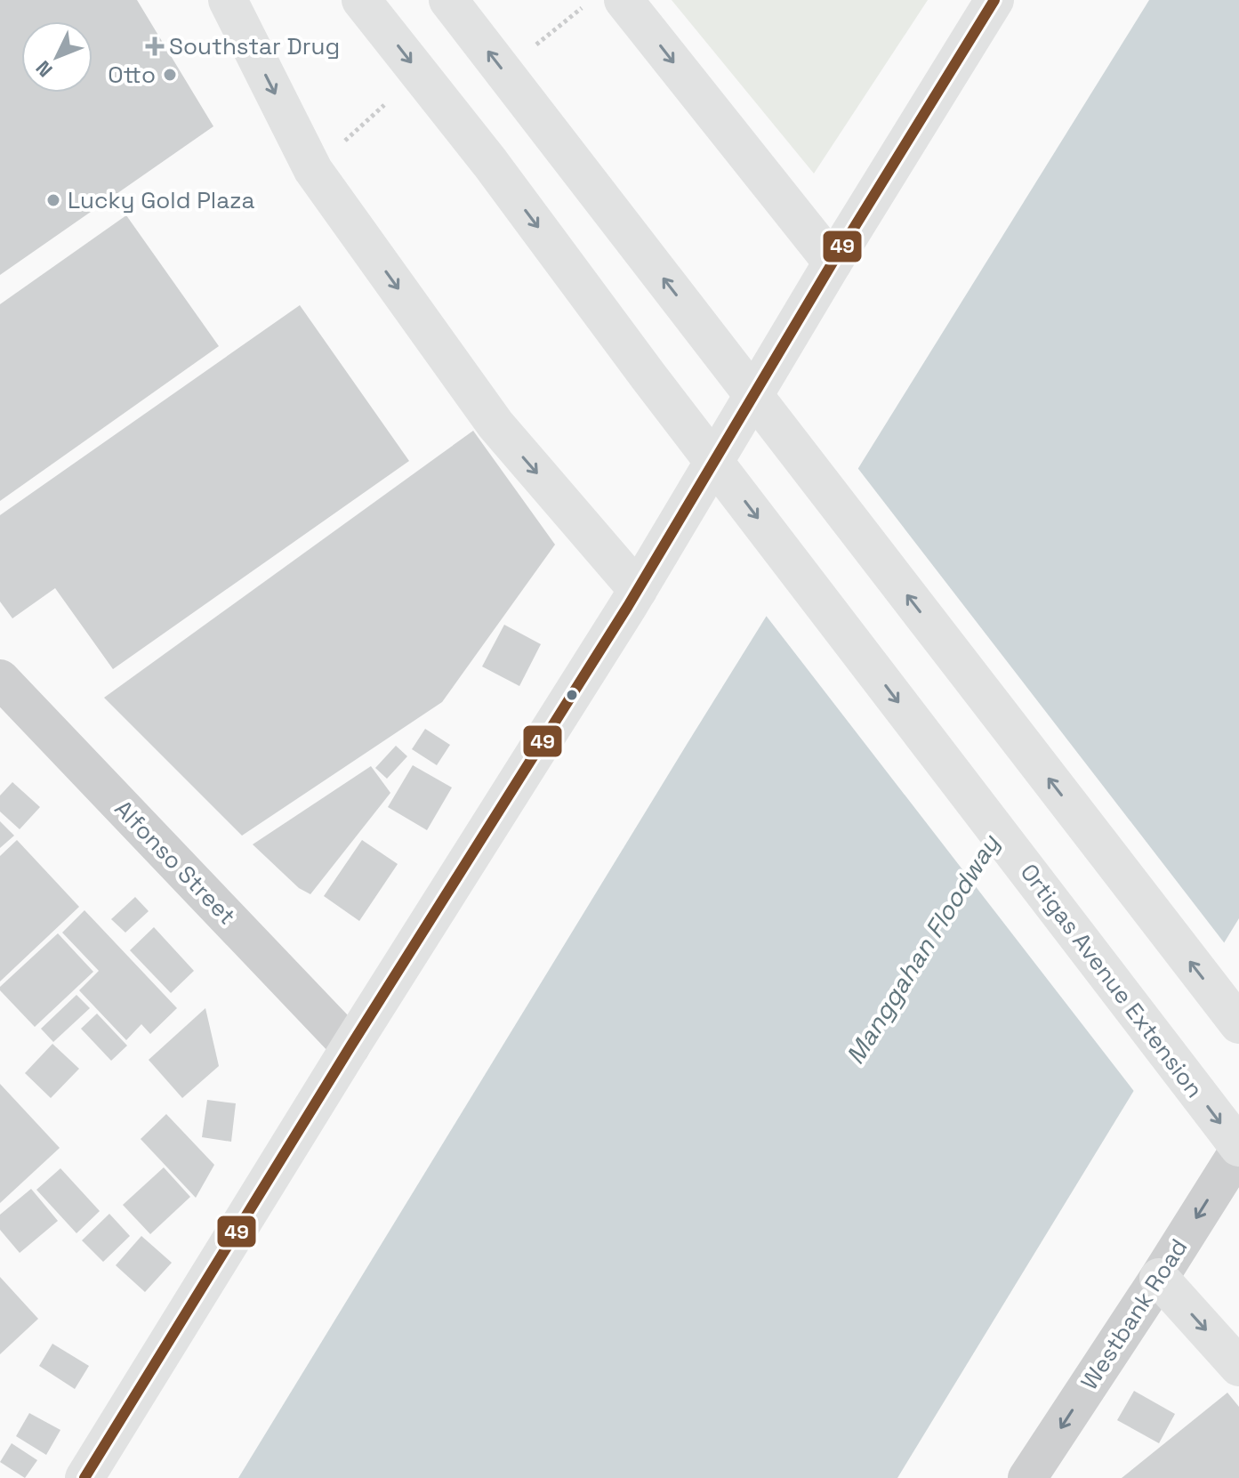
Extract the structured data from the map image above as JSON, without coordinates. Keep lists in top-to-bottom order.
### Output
{
  "streets": {
    "main road": ["Ortigas Avenue Extension"],
    "street": ["Alfonso Street", "Westbank Road"]
  },
  "crossings": [
    ["Ortigas Avenue Extension", "Westbank Road"]
  ],
  "one_way": ["Westbank Road"],
  "water": ["Manggahan Floodway"],
  "places": {
    "health": ["Southstar Drug"],
    "other": ["Otto", "Lucky Gold Plaza"]
  },
  "lines": ["transit line 49"],
  "north": "bottom left"
}
